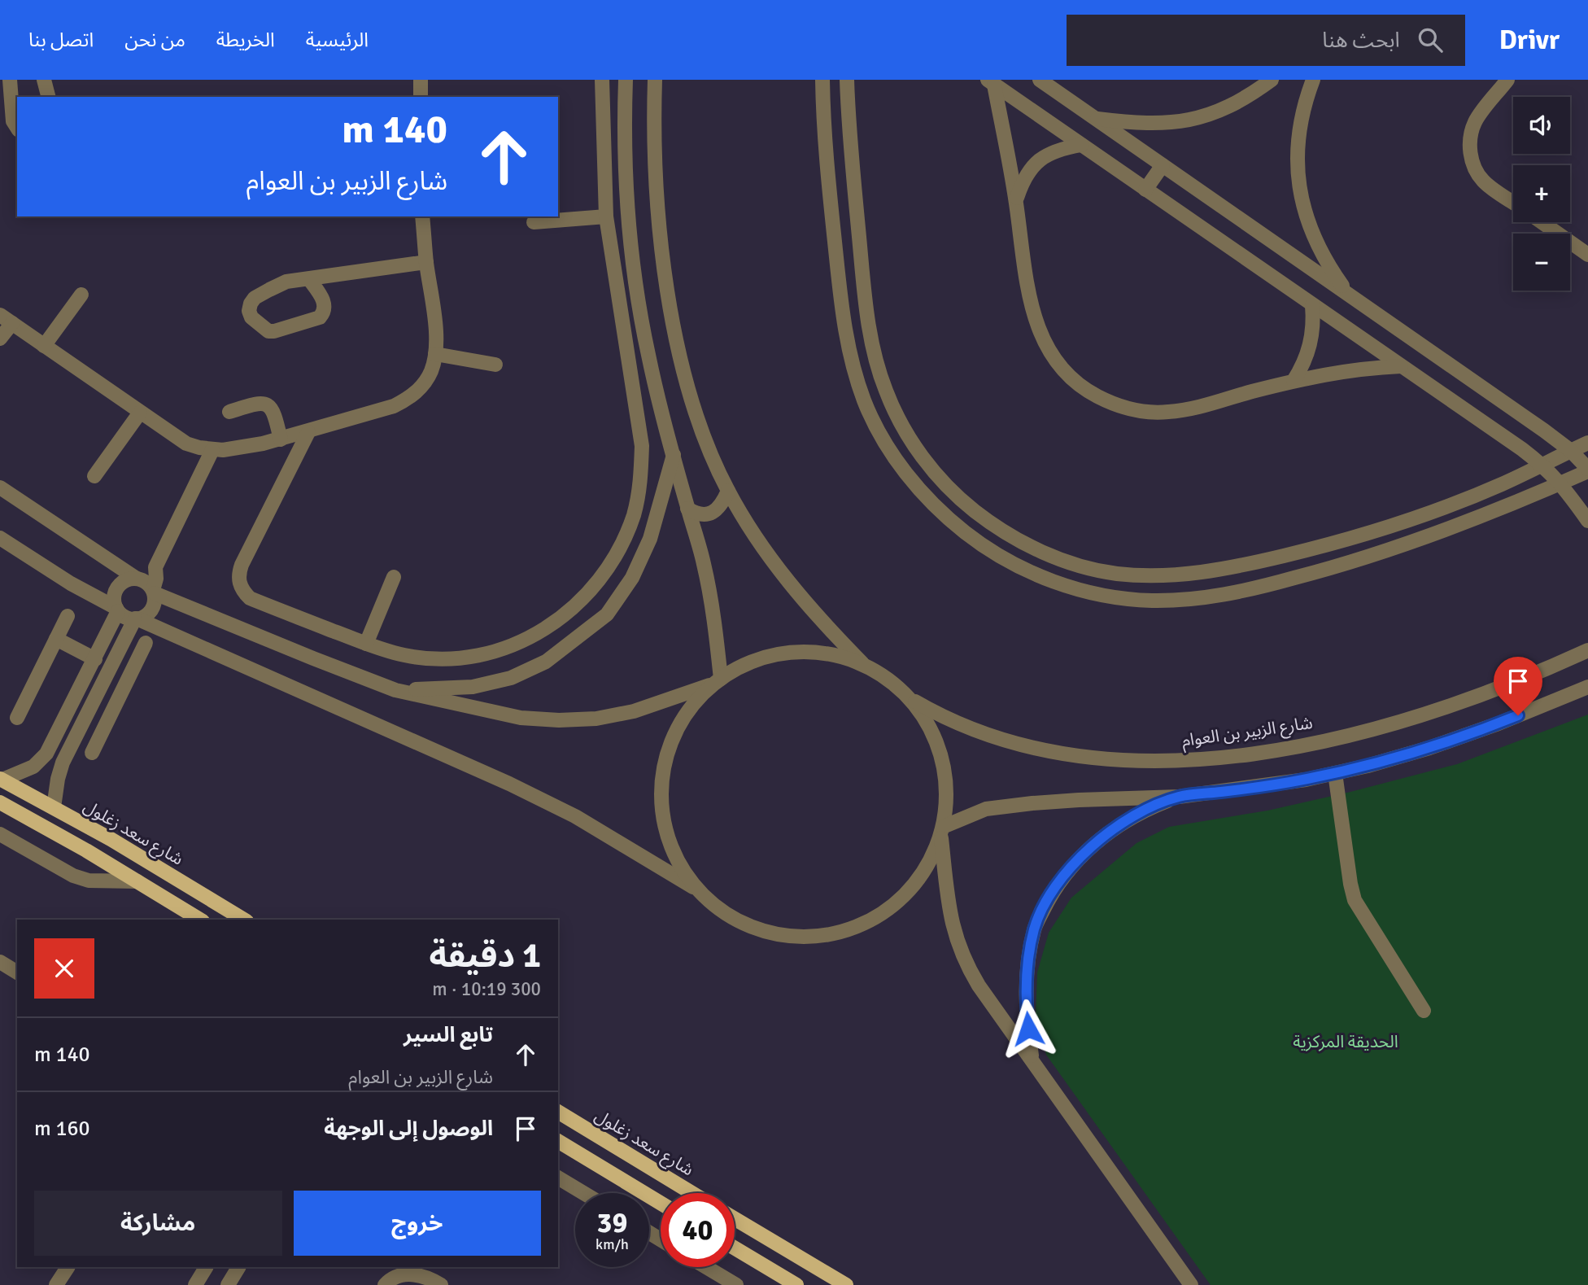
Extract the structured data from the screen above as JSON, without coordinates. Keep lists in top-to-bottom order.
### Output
{
  "streets": {
    "main road": ["شارع سعد زغلول"],
    "street": ["شارع الزبير بن العوام"]
  },
  "parks": ["الحديقة المركزية"],
  "page": {
    "header": "Drivr",
    "search": "ابحث هنا",
    "nav": [
      "الرئيسية",
      "الخريطة",
      "من نحن",
      "اتصل بنا"
    ],
    "map_buttons": ["+", "−"],
    "turn": ["140 m", "شارع الزبير بن العوام"],
    "heading": ["1 دقيقة", "300 m · 10:19"],
    "list": [
      {
        "name": "تابع السير",
        "note": "شارع الزبير بن العوام",
        "value": "140 m"
      },
      {
        "name": "الوصول إلى الوجهة",
        "value": "160 m"
      }
    ],
    "buttons": ["خروج", "مشاركة"],
    "speed": "39 km/h",
    "limit": "40"
  }
}
